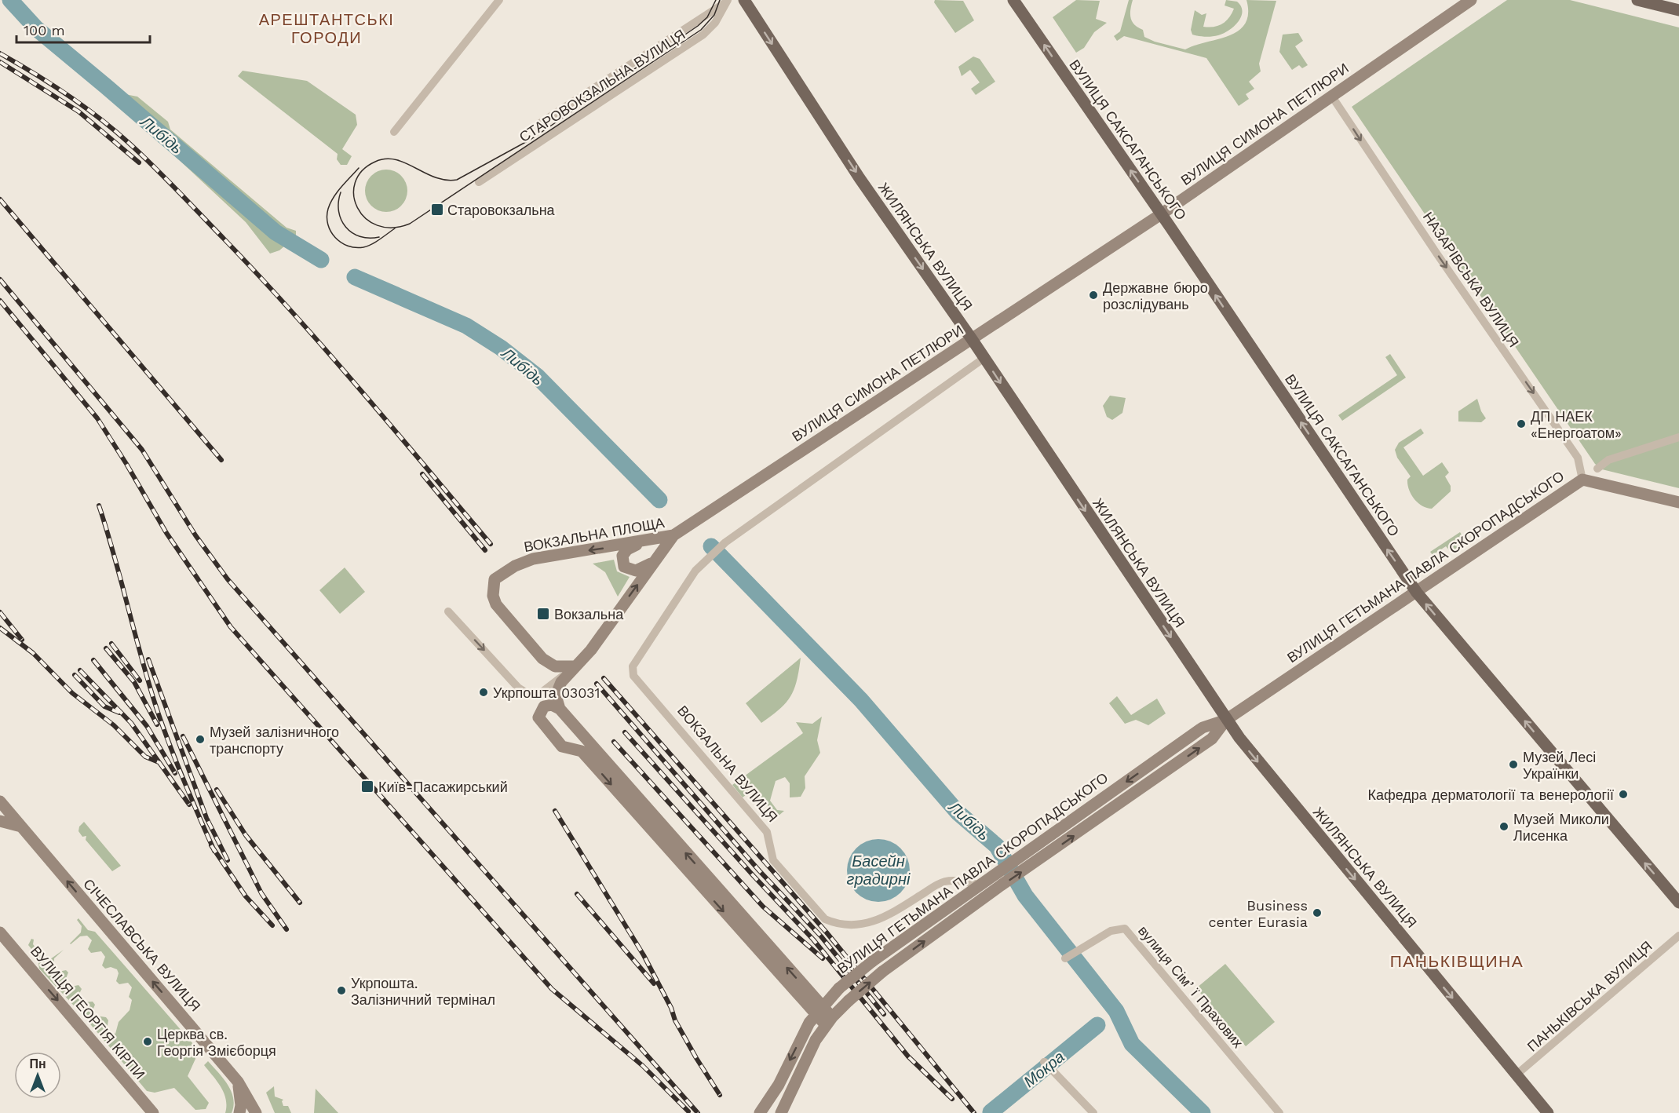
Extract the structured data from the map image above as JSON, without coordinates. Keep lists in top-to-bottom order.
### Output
{
  "streets": {
    "main road": [
      "ВУЛИЦЯ СИМОНА ПЕТЛЮРИ",
      "ВУЛИЦЯ САКСАГАНСЬКОГО",
      "ЖИЛЯНСЬКА ВУЛИЦЯ",
      "ВОКЗАЛЬНА ПЛОЩА",
      "ВУЛИЦЯ ГЕТЬМАНА ПАВЛА СКОРОПАДСЬКОГО",
      "СІЧЕСЛАВСЬКА ВУЛИЦЯ",
      "ВУЛИЦЯ ГЕОРГІЯ КІРПИ"
    ],
    "street": [
      "СТАРОВОКЗАЛЬНА ВУЛИЦЯ",
      "НАЗАРІВСЬКА ВУЛИЦЯ",
      "ВОКЗАЛЬНА ВУЛИЦЯ",
      "вулиця Сімʼї Прахових",
      "ПАНЬКІВСЬКА ВУЛИЦЯ"
    ]
  },
  "crossings": [
    ["ВУЛИЦЯ СИМОНА ПЕТЛЮРИ", "ВУЛИЦЯ САКСАГАНСЬКОГО"],
    ["ВУЛИЦЯ СИМОНА ПЕТЛЮРИ", "ЖИЛЯНСЬКА ВУЛИЦЯ"],
    ["ВУЛИЦЯ СИМОНА ПЕТЛЮРИ", "НАЗАРІВСЬКА ВУЛИЦЯ"],
    ["ВУЛИЦЯ СИМОНА ПЕТЛЮРИ", "ВОКЗАЛЬНА ПЛОЩА"],
    ["ВУЛИЦЯ САКСАГАНСЬКОГО", "ВУЛИЦЯ ГЕТЬМАНА ПАВЛА СКОРОПАДСЬКОГО"],
    ["ЖИЛЯНСЬКА ВУЛИЦЯ", "ВУЛИЦЯ ГЕТЬМАНА ПАВЛА СКОРОПАДСЬКОГО"],
    ["ЖИЛЯНСЬКА ВУЛИЦЯ", "ВОКЗАЛЬНА ВУЛИЦЯ"],
    ["ЖИЛЯНСЬКА ВУЛИЦЯ", "ПАНЬКІВСЬКА ВУЛИЦЯ"],
    ["НАЗАРІВСЬКА ВУЛИЦЯ", "ВУЛИЦЯ ГЕТЬМАНА ПАВЛА СКОРОПАДСЬКОГО"],
    ["ВУЛИЦЯ ГЕТЬМАНА ПАВЛА СКОРОПАДСЬКОГО", "ВОКЗАЛЬНА ВУЛИЦЯ"]
  ],
  "one_way": [
    "ВУЛИЦЯ САКСАГАНСЬКОГО",
    "ЖИЛЯНСЬКА ВУЛИЦЯ",
    "НАЗАРІВСЬКА ВУЛИЦЯ",
    "СІЧЕСЛАВСЬКА ВУЛИЦЯ",
    "ВУЛИЦЯ ГЕОРГІЯ КІРПИ"
  ],
  "districts": ["АРЕШТАНТСЬКІ ГОРОДИ", "ПАНЬКІВЩИНА"],
  "water": ["Либідь", "Басейн градирні", "Мокра"],
  "places": {
    "transit": ["Старовокзальна", "Вокзальна", "Київ-Пасажирський"],
    "other": [
      "Державне бюро розслідувань",
      "ДП НАЕК «Енергоатом»",
      "Укрпошта 03031",
      "Музей залізничного транспорту",
      "Музей Лесі Українки",
      "Кафедра дерматології та венерології",
      "Музей Миколи Лисенка",
      "Business center Eurasia",
      "Укрпошта. Залізничний термінал",
      "Церква св. Георгія Змієборця"
    ]
  },
  "scale_bar": "100 m",
  "north": "top"
}
